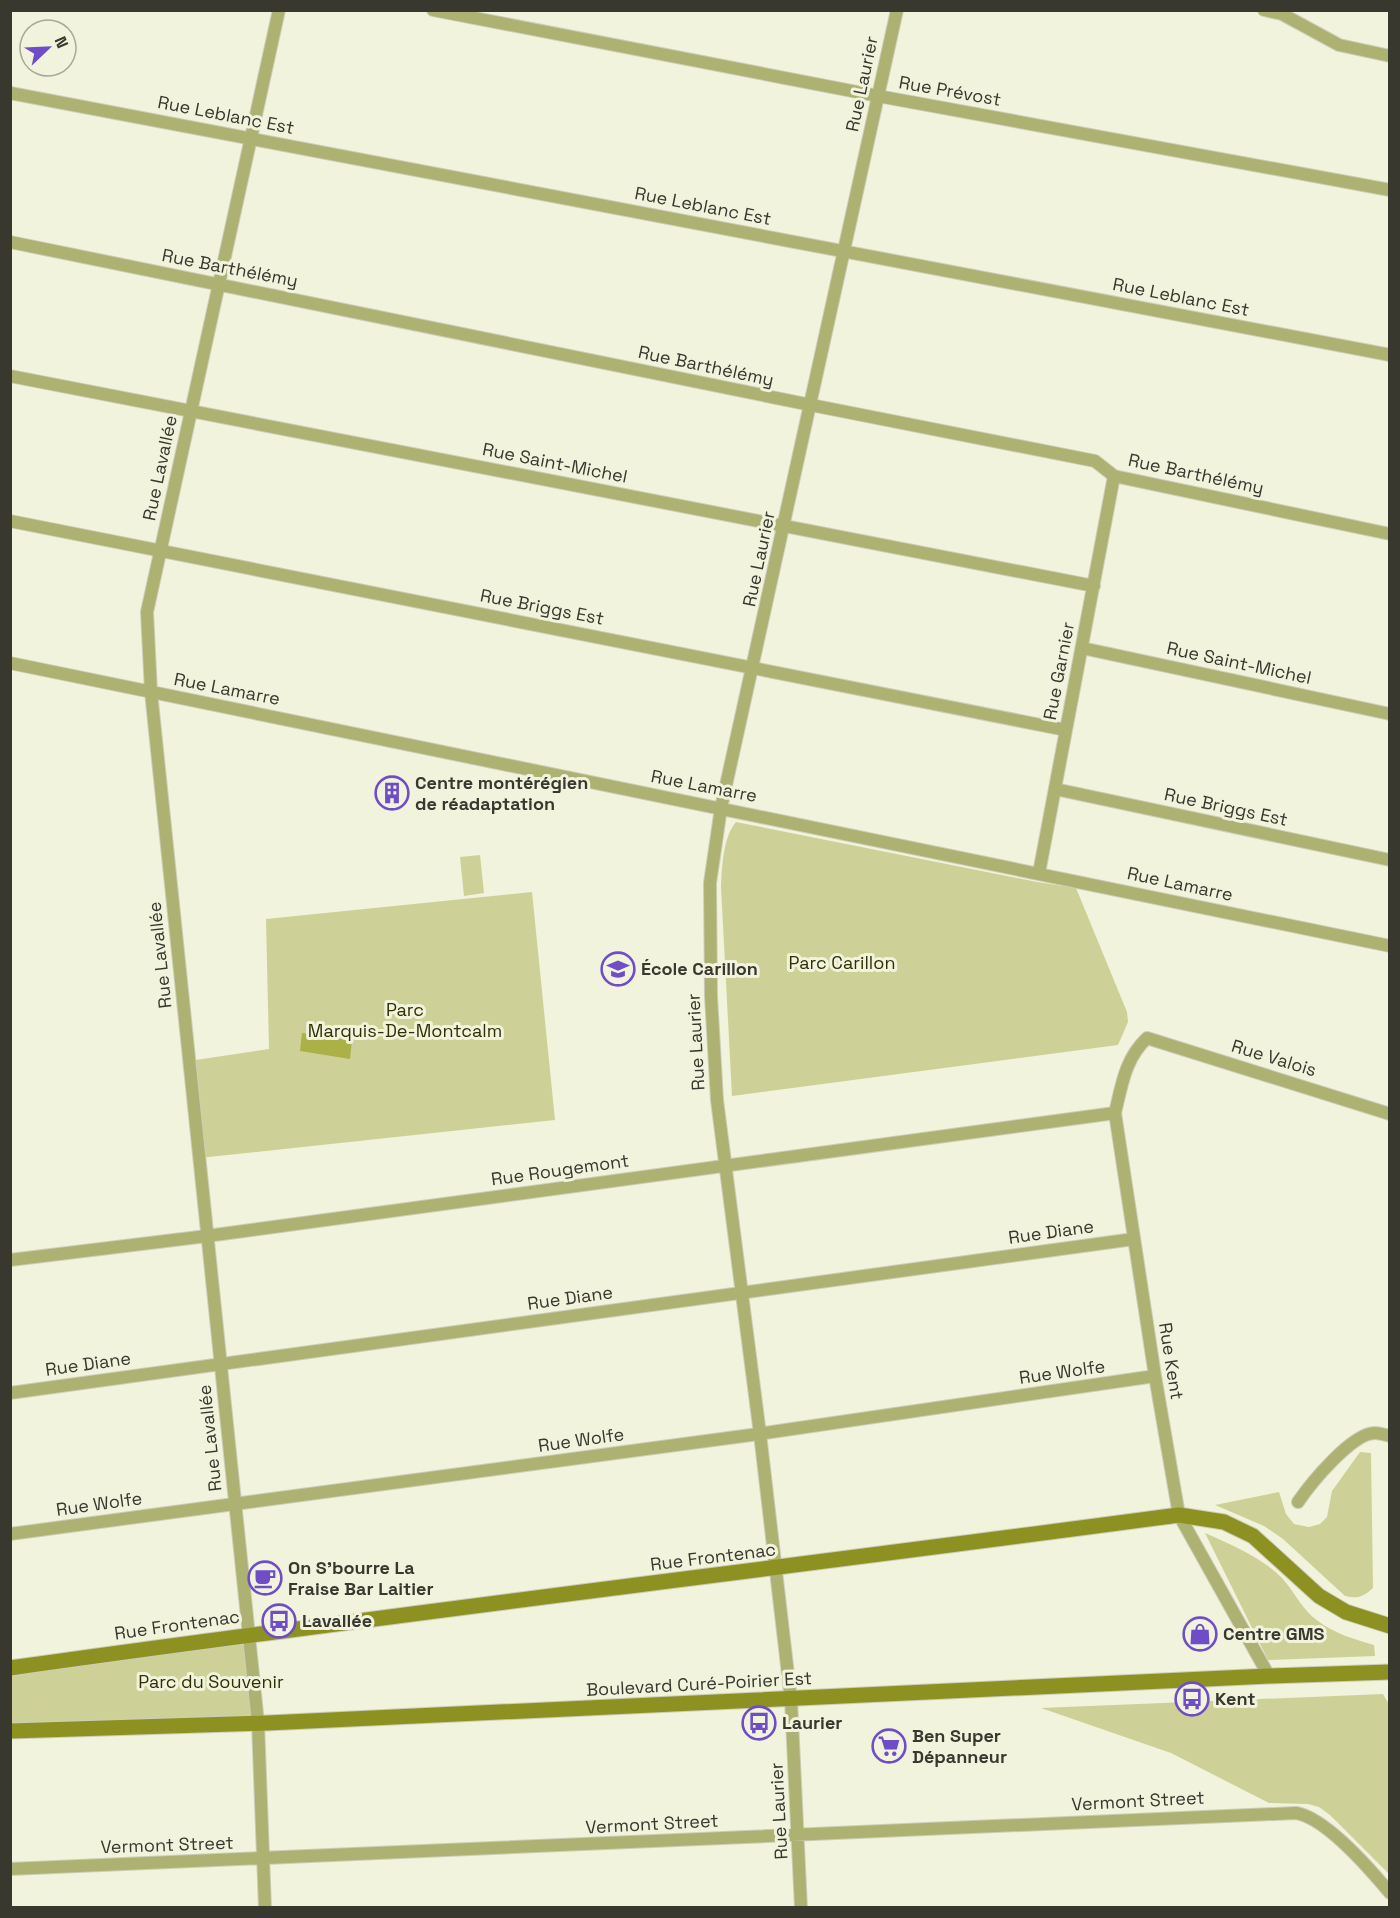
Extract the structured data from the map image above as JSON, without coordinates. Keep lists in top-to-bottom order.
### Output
{
  "streets": {
    "main road": ["Rue Frontenac", "Boulevard Curé-Poirier Est"],
    "street": [
      "Rue Laurier",
      "Rue Prévost",
      "Rue Leblanc Est",
      "Rue Barthélémy",
      "Rue Saint-Michel",
      "Rue Lavallée",
      "Rue Briggs Est",
      "Rue Garnier",
      "Rue Lamarre",
      "Rue Valois",
      "Rue Rougemont",
      "Rue Diane",
      "Rue Kent",
      "Rue Wolfe",
      "Vermont Street"
    ]
  },
  "crossings": [
    ["Rue Laurier", "Rue Prévost"],
    ["Rue Laurier", "Rue Leblanc Est"],
    ["Rue Laurier", "Rue Barthélémy"],
    ["Rue Laurier", "Rue Saint-Michel"],
    ["Rue Laurier", "Rue Briggs Est"],
    ["Rue Laurier", "Rue Lamarre"],
    ["Rue Laurier", "Rue Rougemont"],
    ["Rue Laurier", "Rue Diane"],
    ["Rue Laurier", "Rue Wolfe"],
    ["Rue Laurier", "Rue Frontenac"],
    ["Rue Laurier", "Boulevard Curé-Poirier Est"],
    ["Rue Laurier", "Vermont Street"],
    ["Rue Leblanc Est", "Rue Lavallée"],
    ["Rue Barthélémy", "Rue Lavallée"],
    ["Rue Barthélémy", "Rue Garnier"],
    ["Rue Saint-Michel", "Rue Lavallée"],
    ["Rue Saint-Michel", "Rue Garnier"],
    ["Rue Lavallée", "Rue Briggs Est"],
    ["Rue Lavallée", "Rue Lamarre"],
    ["Rue Lavallée", "Rue Rougemont"],
    ["Rue Lavallée", "Rue Diane"],
    ["Rue Lavallée", "Rue Wolfe"],
    ["Rue Lavallée", "Rue Frontenac"],
    ["Rue Lavallée", "Boulevard Curé-Poirier Est"],
    ["Rue Lavallée", "Vermont Street"],
    ["Rue Briggs Est", "Rue Garnier"],
    ["Rue Garnier", "Rue Lamarre"],
    ["Rue Valois", "Rue Kent"],
    ["Rue Rougemont", "Rue Kent"],
    ["Rue Diane", "Rue Kent"],
    ["Rue Kent", "Rue Wolfe"],
    ["Rue Kent", "Rue Frontenac"],
    ["Rue Kent", "Boulevard Curé-Poirier Est"]
  ],
  "parks": ["Parc Carillon", "Parc Marquis-De-Montcalm", "Parc du Souvenir"],
  "places": {
    "building": ["Centre montérégien de réadaptation"],
    "school or university": ["École Carillon"],
    "cafe": ["On S'bourre La Fraise Bar Laitier"],
    "bus stop": ["Lavallée", "Kent", "Laurier"],
    "shop": ["Centre GMS"],
    "supermarket": ["Ben Super Dépanneur"]
  },
  "north": "top right"
}
